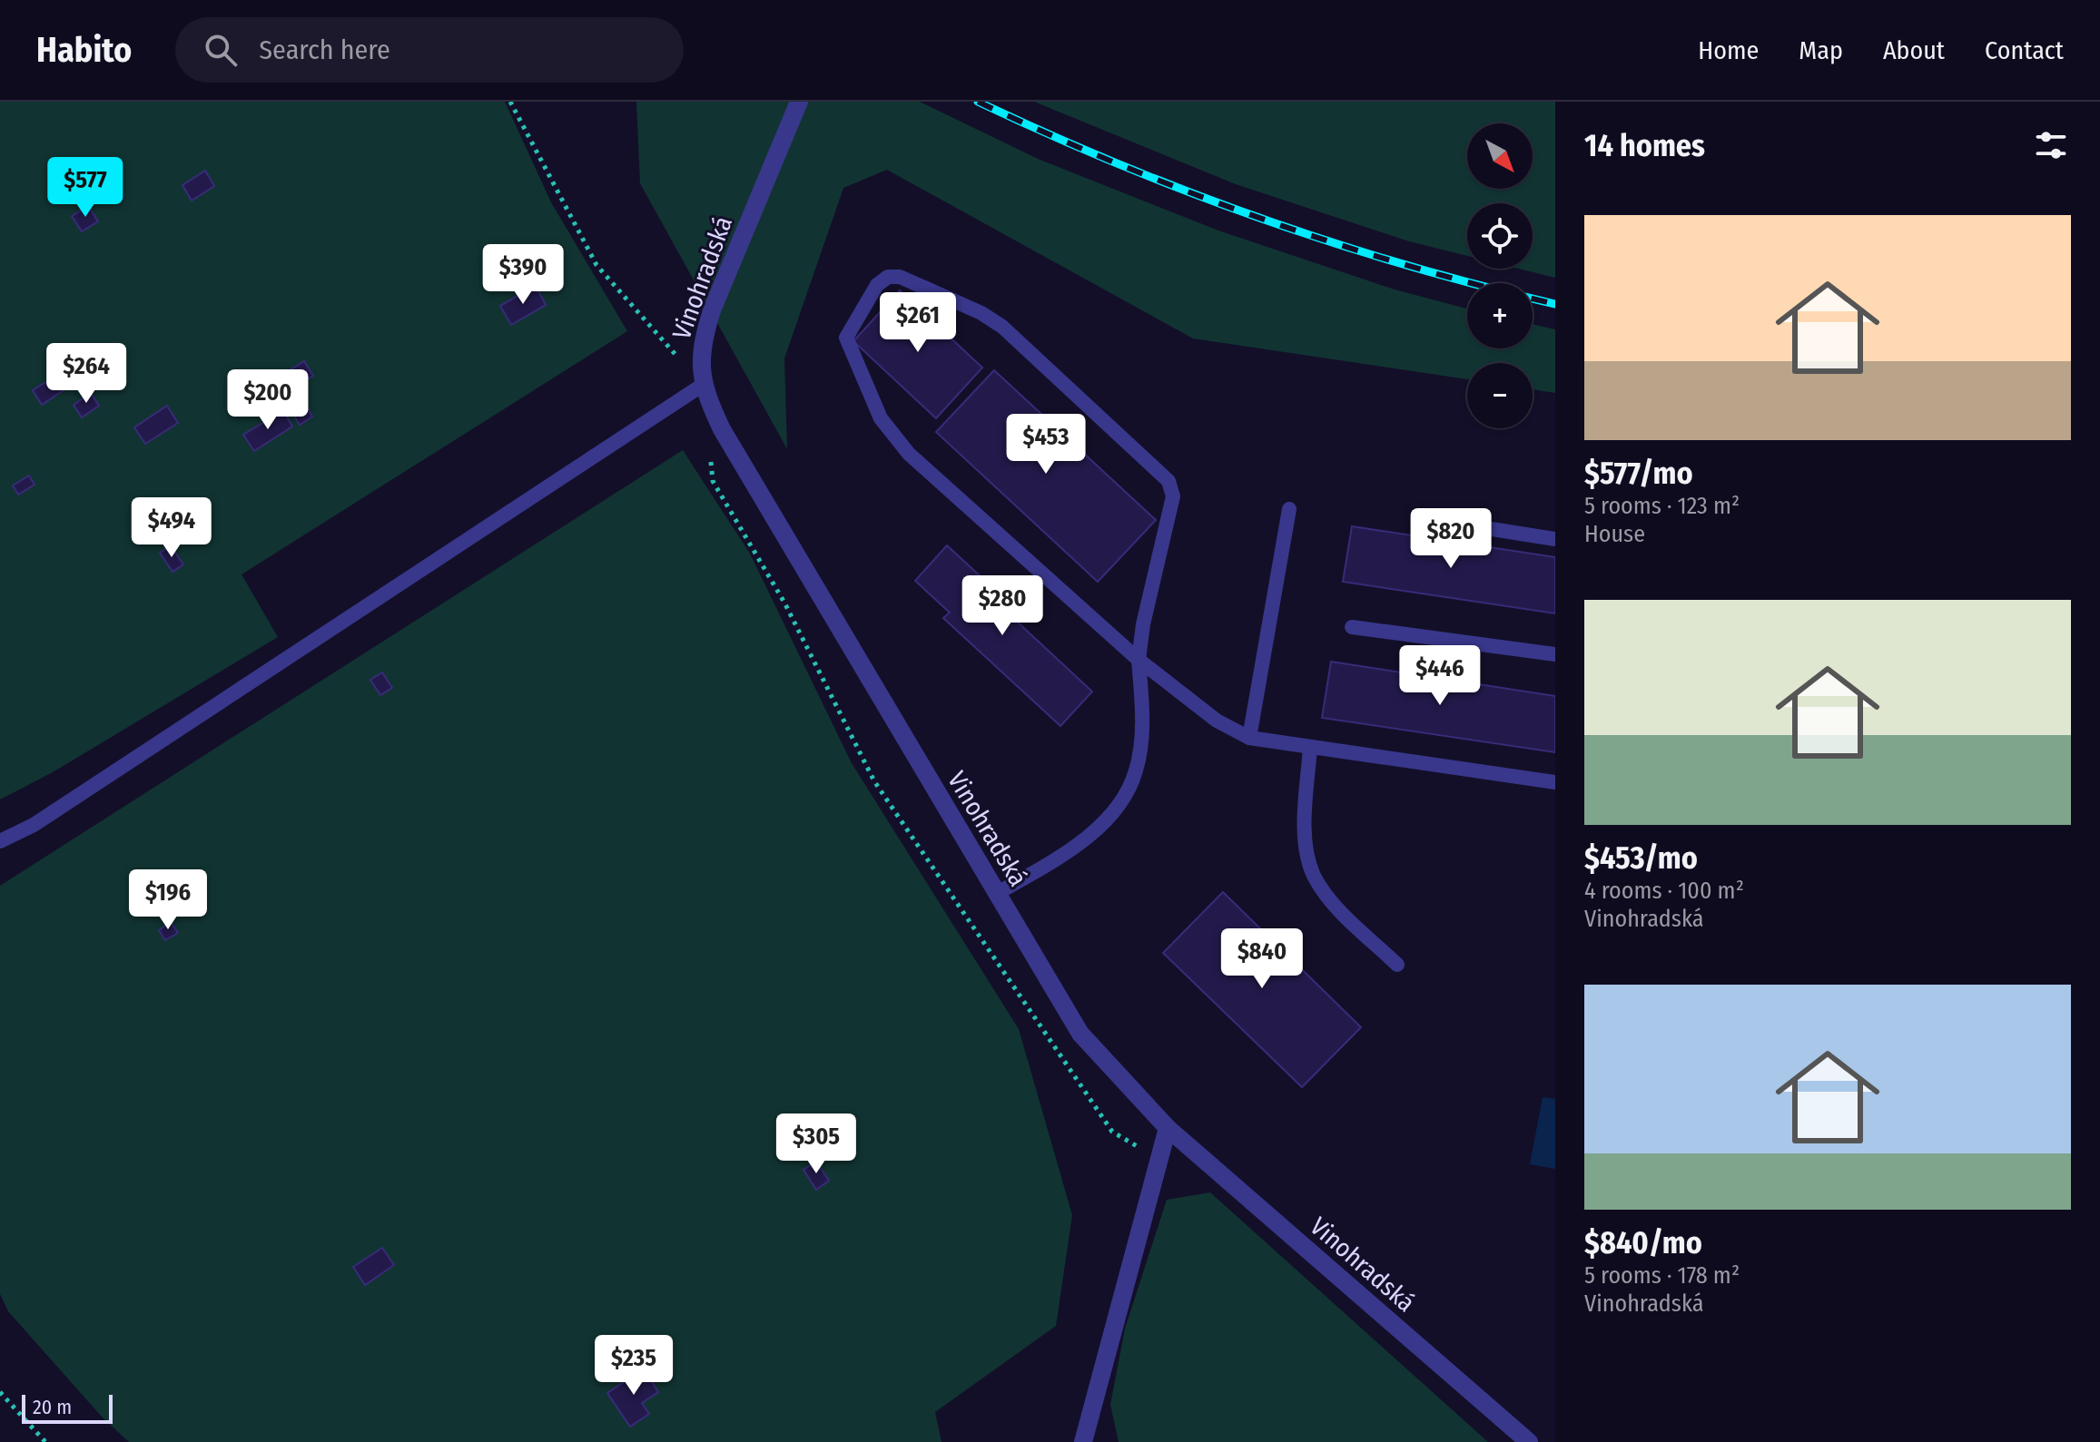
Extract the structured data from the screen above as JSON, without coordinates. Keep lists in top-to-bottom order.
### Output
{
  "streets": {
    "street": ["Vinohradská"]
  },
  "scale_bar": "20 m",
  "north": "bottom right",
  "page": {
    "header": "Habito",
    "search": "Search here",
    "nav": [
      "Home",
      "Map",
      "About",
      "Contact"
    ],
    "heading": "14 homes",
    "map_buttons": ["+", "−"],
    "price": [
      "$577",
      "$390",
      "$261",
      "$264",
      "$200",
      "$453",
      "$494",
      "$820",
      "$280",
      "$446",
      "$196",
      "$840",
      "$305",
      "$235"
    ],
    "list": [
      {
        "name": "$577/mo",
        "note": "5 rooms · 123 m² · House"
      },
      {
        "name": "$453/mo",
        "note": "4 rooms · 100 m² · Vinohradská"
      },
      {
        "name": "$840/mo",
        "note": "5 rooms · 178 m² · Vinohradská"
      }
    ],
    "scale": "20 m"
  }
}
